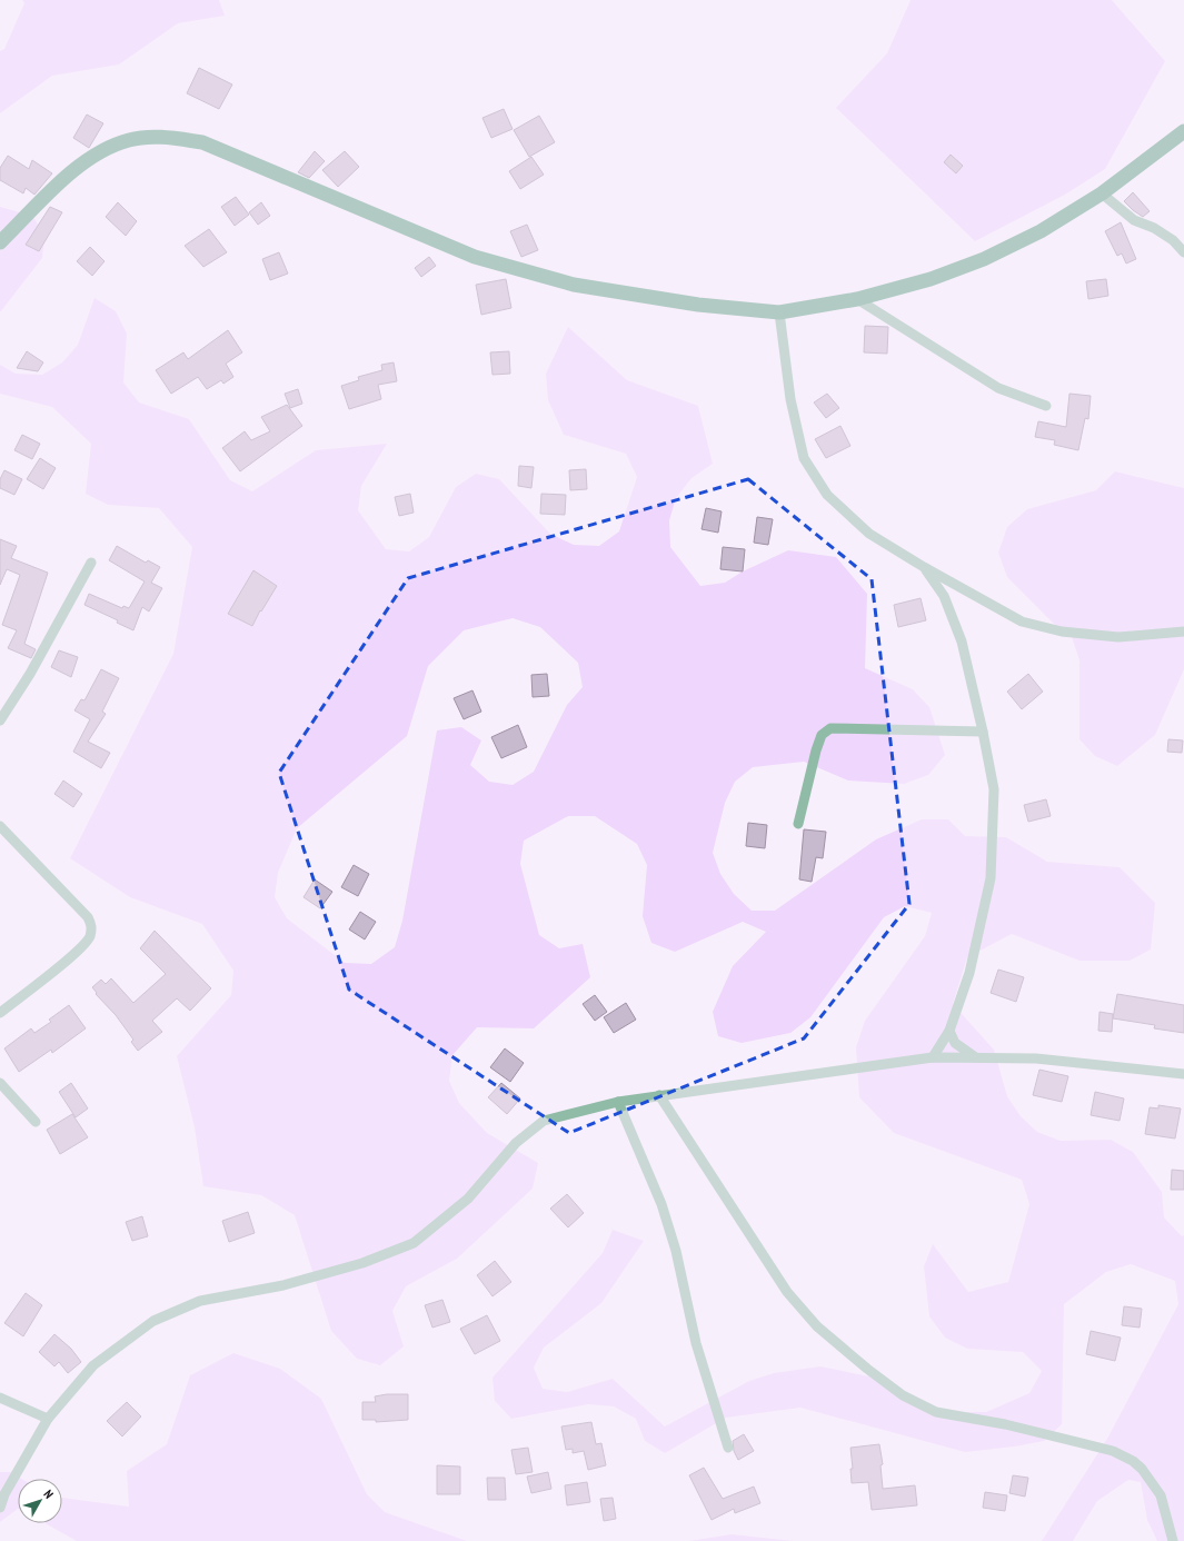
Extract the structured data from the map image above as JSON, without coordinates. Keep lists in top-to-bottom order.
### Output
{
  "north": "top right"
}
